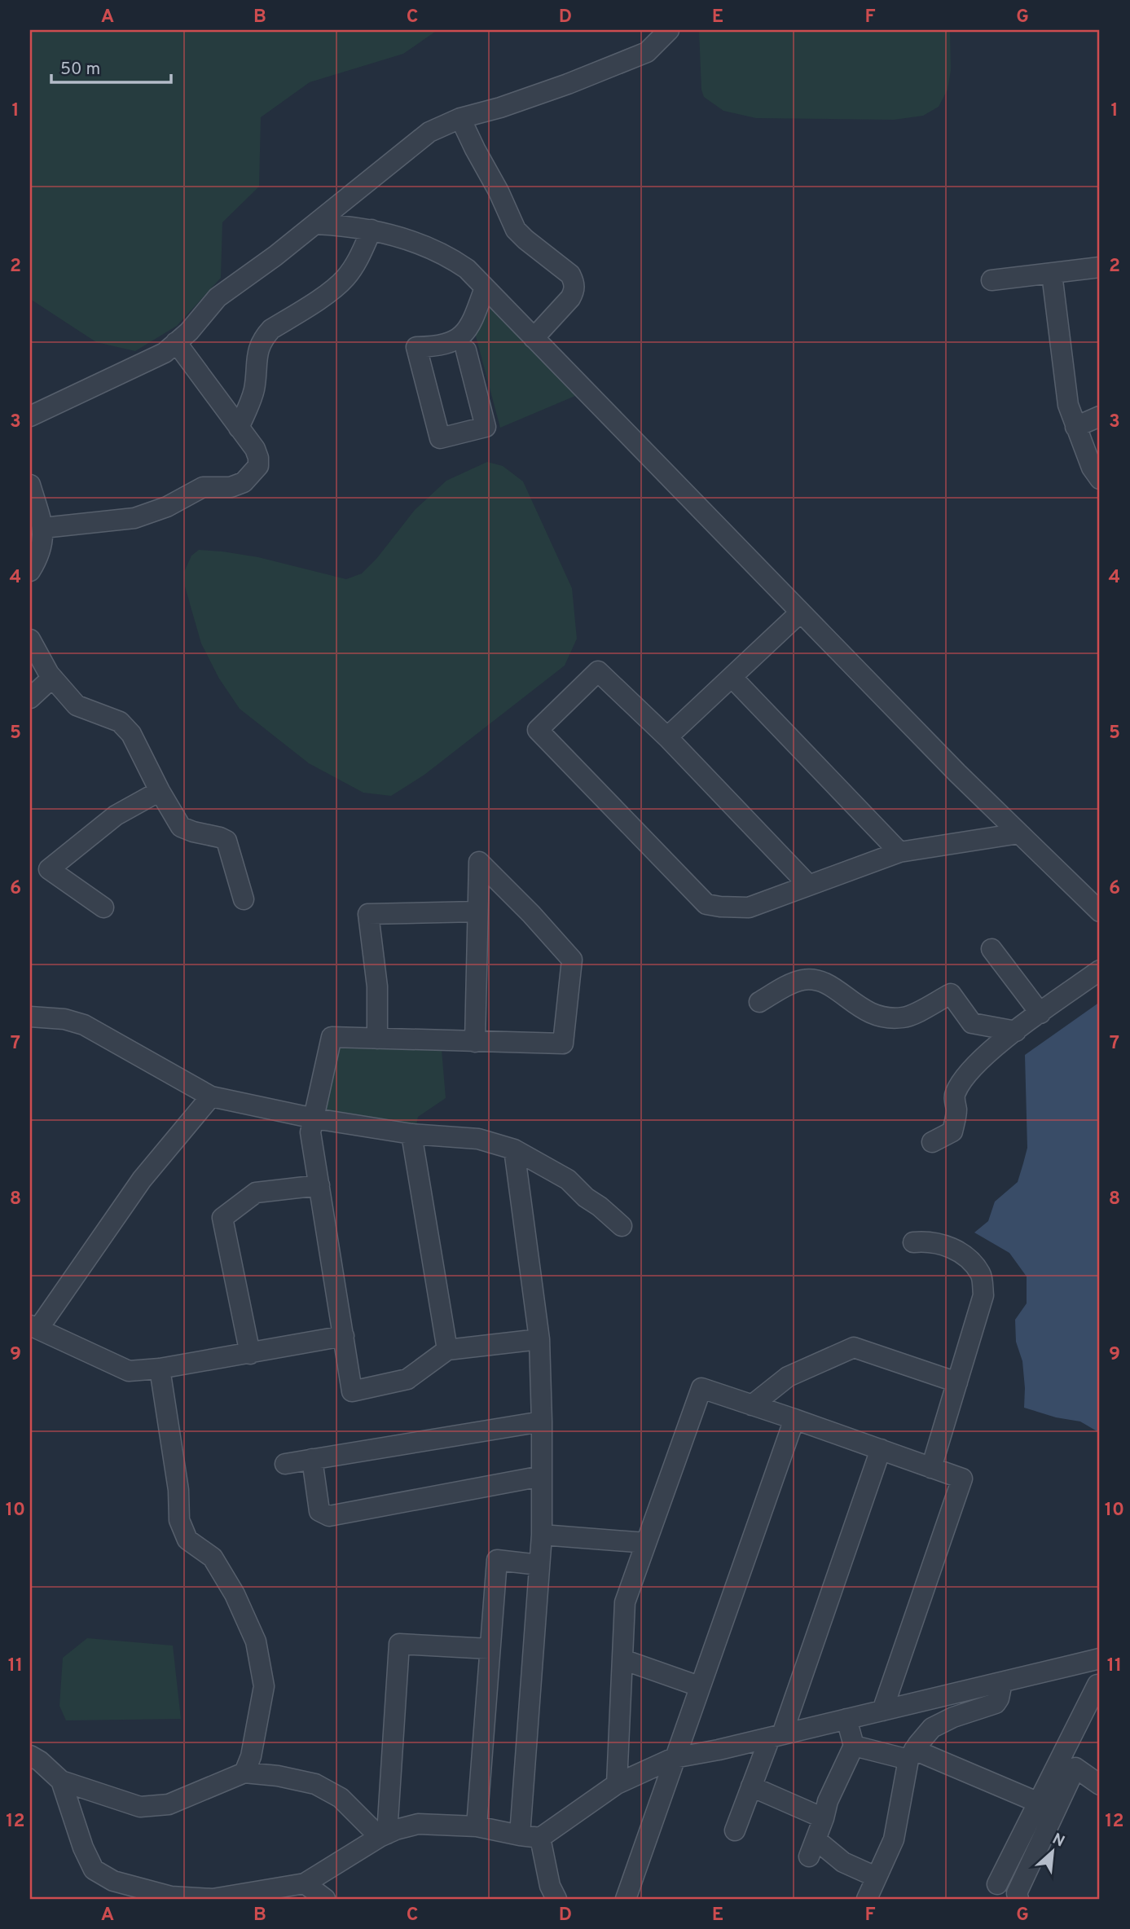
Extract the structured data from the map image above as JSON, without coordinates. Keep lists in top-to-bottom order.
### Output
{
  "scale_bar": "50 m",
  "north": "top right",
  "grid": {
    "columns": [
      "A",
      "B",
      "C",
      "D",
      "E",
      "F",
      "G"
    ],
    "rows": [
      "1",
      "2",
      "3",
      "4",
      "5",
      "6",
      "7",
      "8",
      "9",
      "10",
      "11",
      "12"
    ]
  }
}
